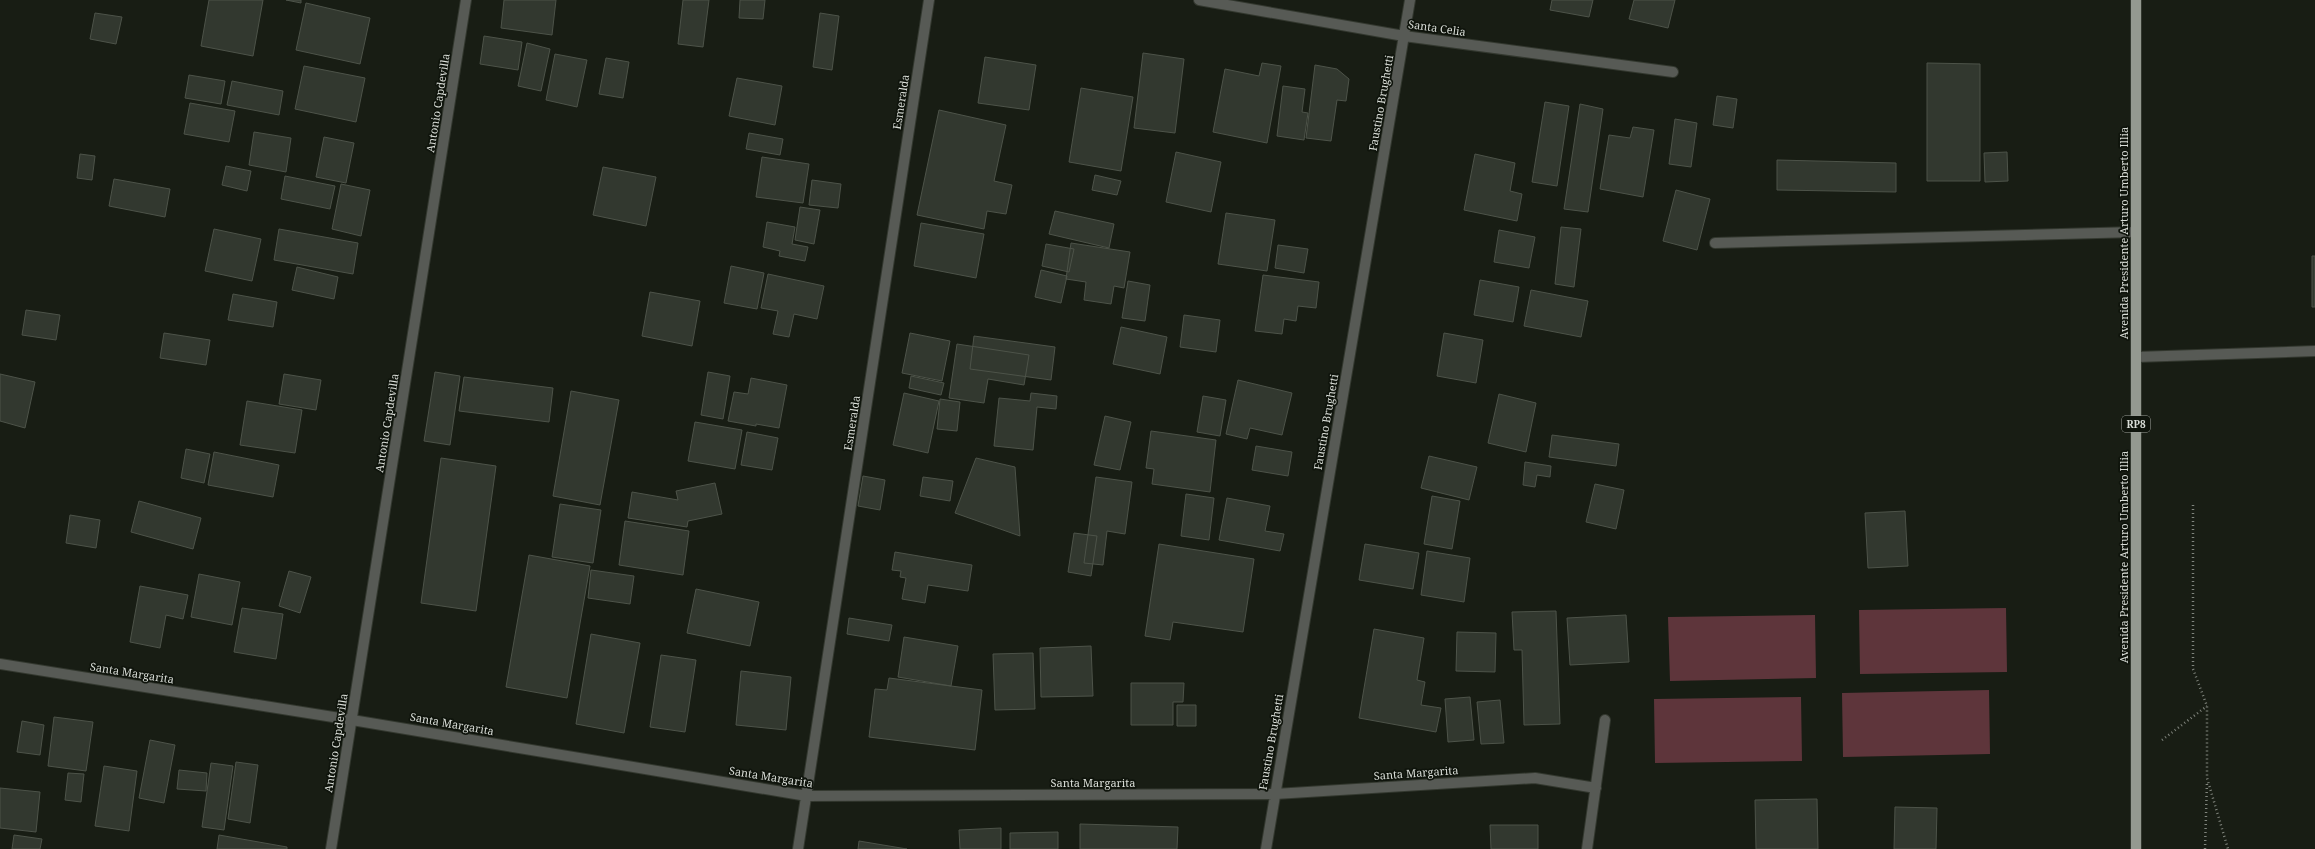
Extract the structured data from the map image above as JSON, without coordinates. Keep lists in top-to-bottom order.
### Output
{
  "streets": {
    "main road": ["Avenida Presidente Arturo Umberto Illia", "RP8"],
    "street": [
      "Santa Celia",
      "Esmeralda",
      "Antonio Capdevilla",
      "Faustino Brughetti",
      "Santa Margarita"
    ]
  },
  "crossings": [
    ["Santa Celia", "Faustino Brughetti"],
    ["Esmeralda", "Santa Margarita"],
    ["Antonio Capdevilla", "Santa Margarita"],
    ["Faustino Brughetti", "Santa Margarita"]
  ]
}
